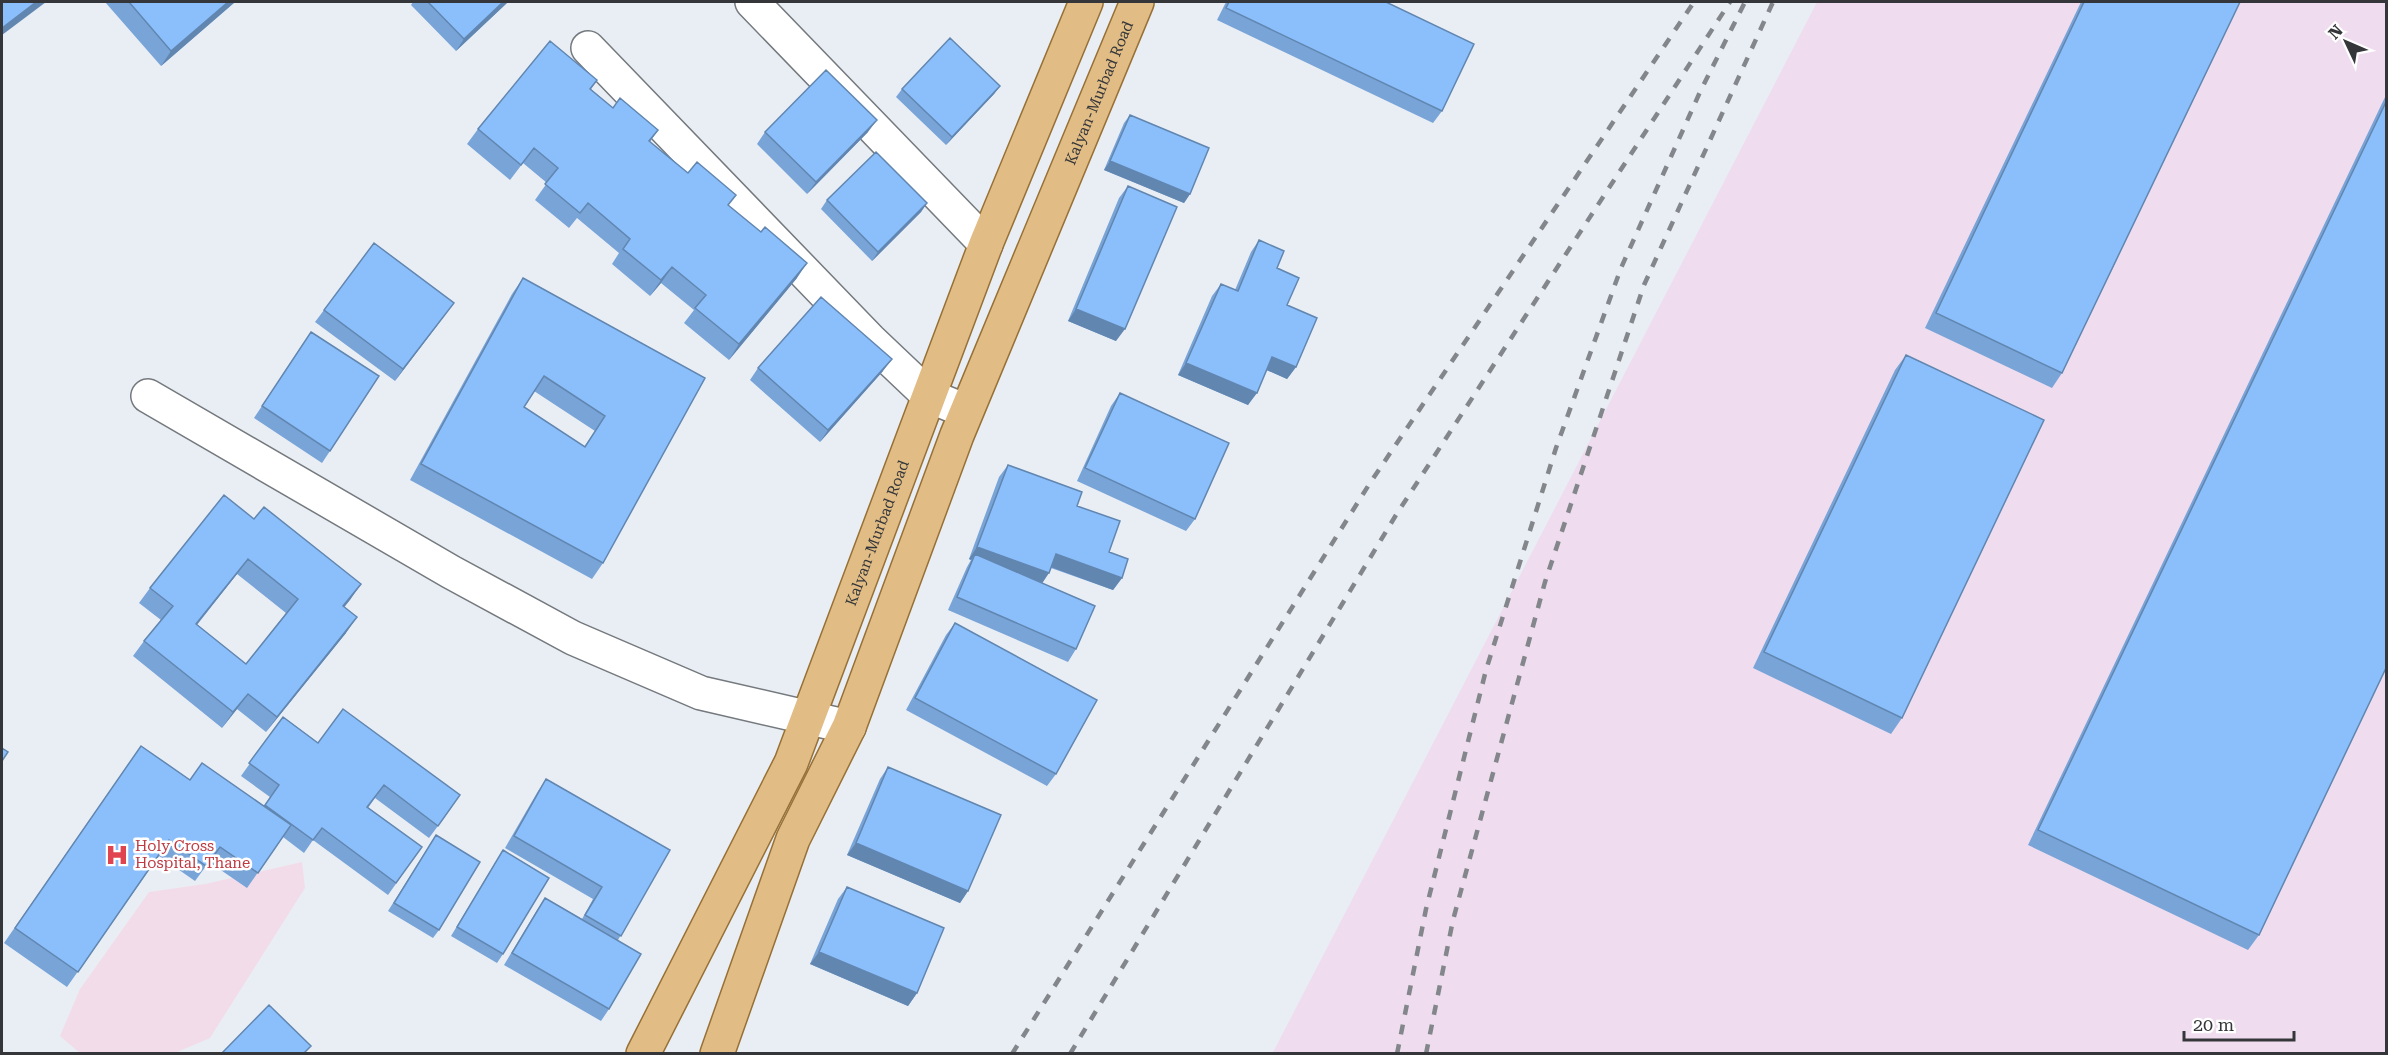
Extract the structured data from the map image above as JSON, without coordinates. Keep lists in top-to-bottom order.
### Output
{
  "streets": {
    "main road": ["Kalyan-Murbad Road"]
  },
  "places": {
    "hospital": ["Holy Cross Hospital, Thane"]
  },
  "scale_bar": "20 m",
  "north": "top left"
}
